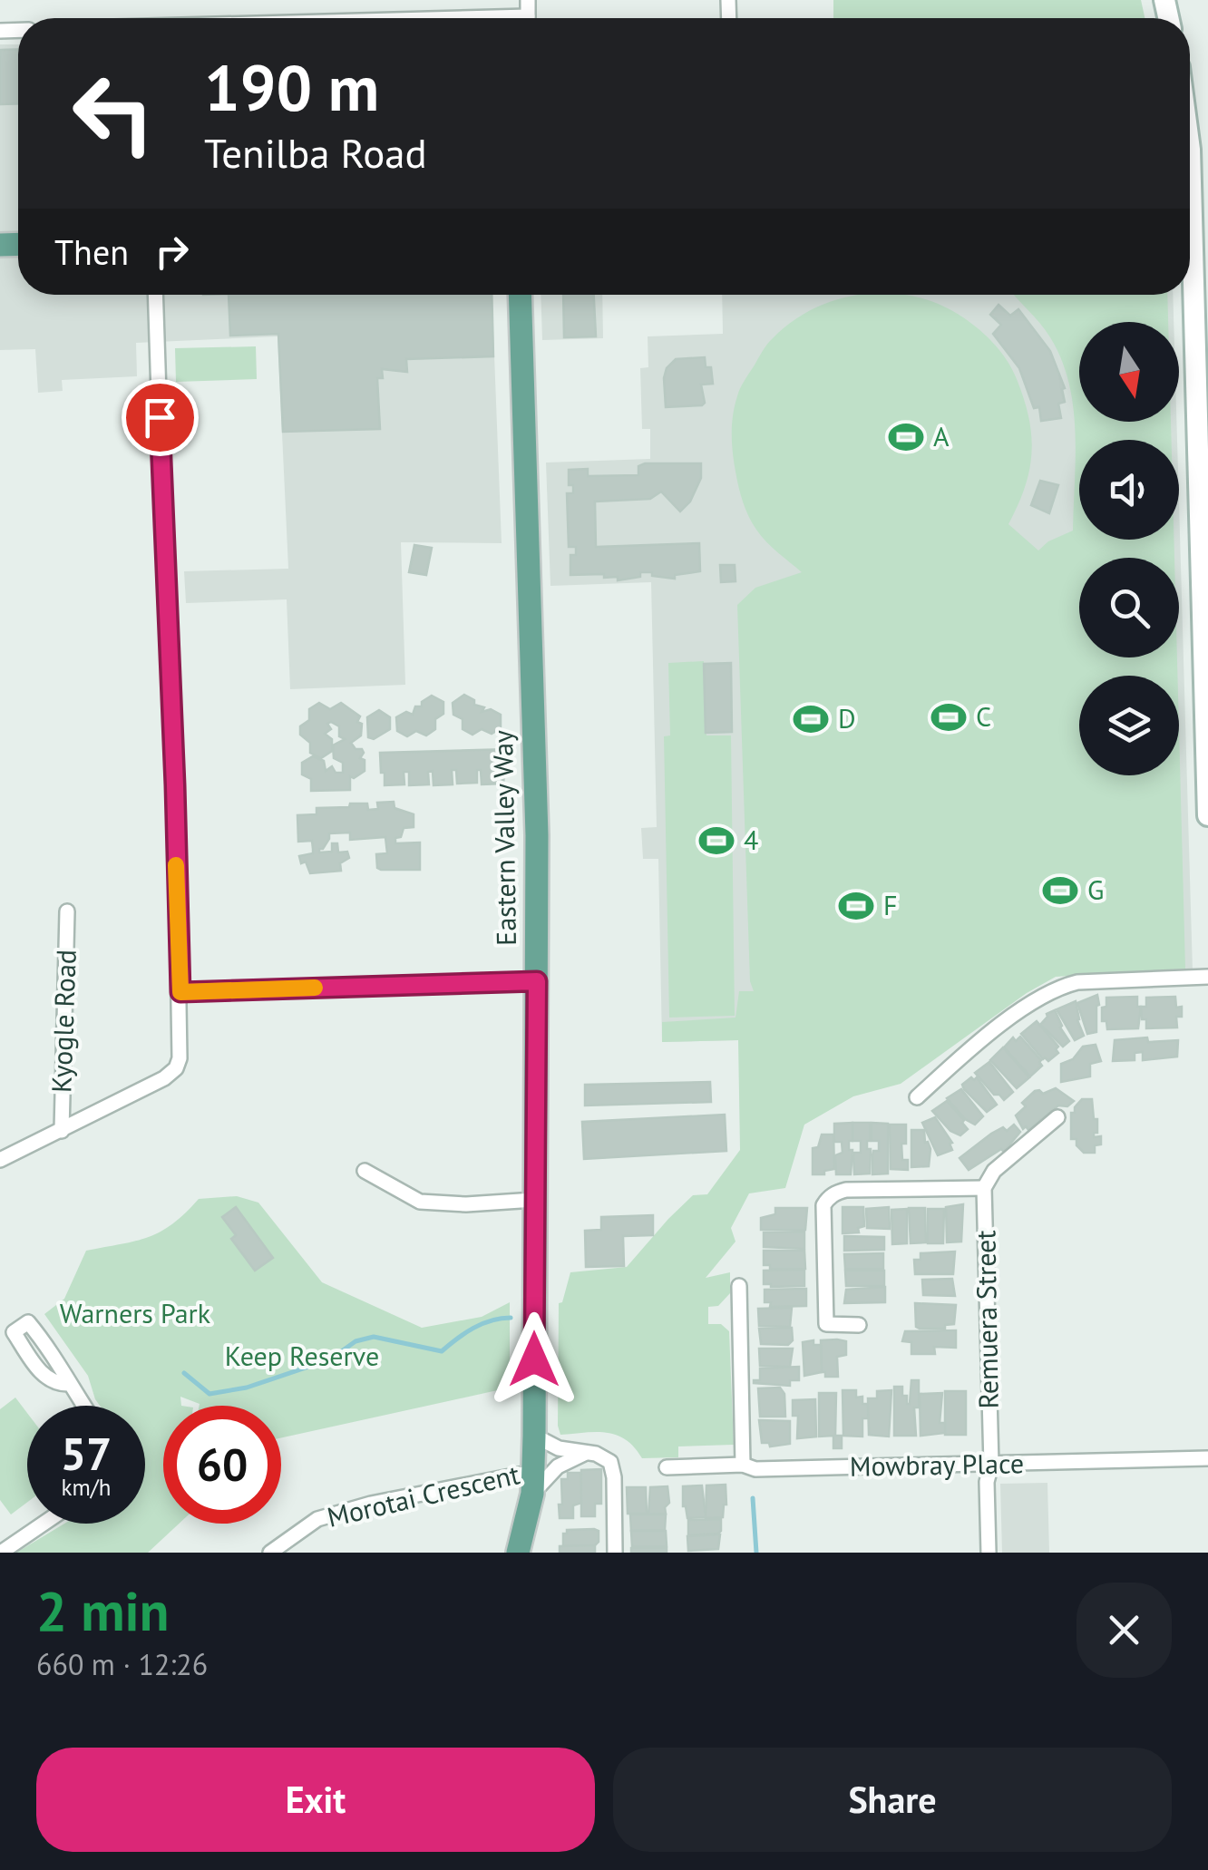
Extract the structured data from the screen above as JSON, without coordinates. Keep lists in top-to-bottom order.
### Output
{
  "streets": {
    "main road": ["Eastern Valley Way"],
    "street": [
      "Kyogle Road",
      "Remuera Street",
      "Mowbray Place",
      "Morotai Crescent"
    ]
  },
  "crossings": [
    ["Eastern Valley Way", "Morotai Crescent"],
    ["Remuera Street", "Mowbray Place"]
  ],
  "parks": ["Warners Park", "Keep Reserve"],
  "places": {
    "sports": [
      "A",
      "C",
      "D",
      "4",
      "G",
      "F"
    ]
  },
  "north": "bottom",
  "page": {
    "turn": ["190 m", "Tenilba Road"],
    "then": "Then",
    "speed": "57 km/h",
    "limit": "60",
    "heading": ["2 min", "660 m · 12:26"],
    "buttons": ["Exit", "Share"]
  }
}
